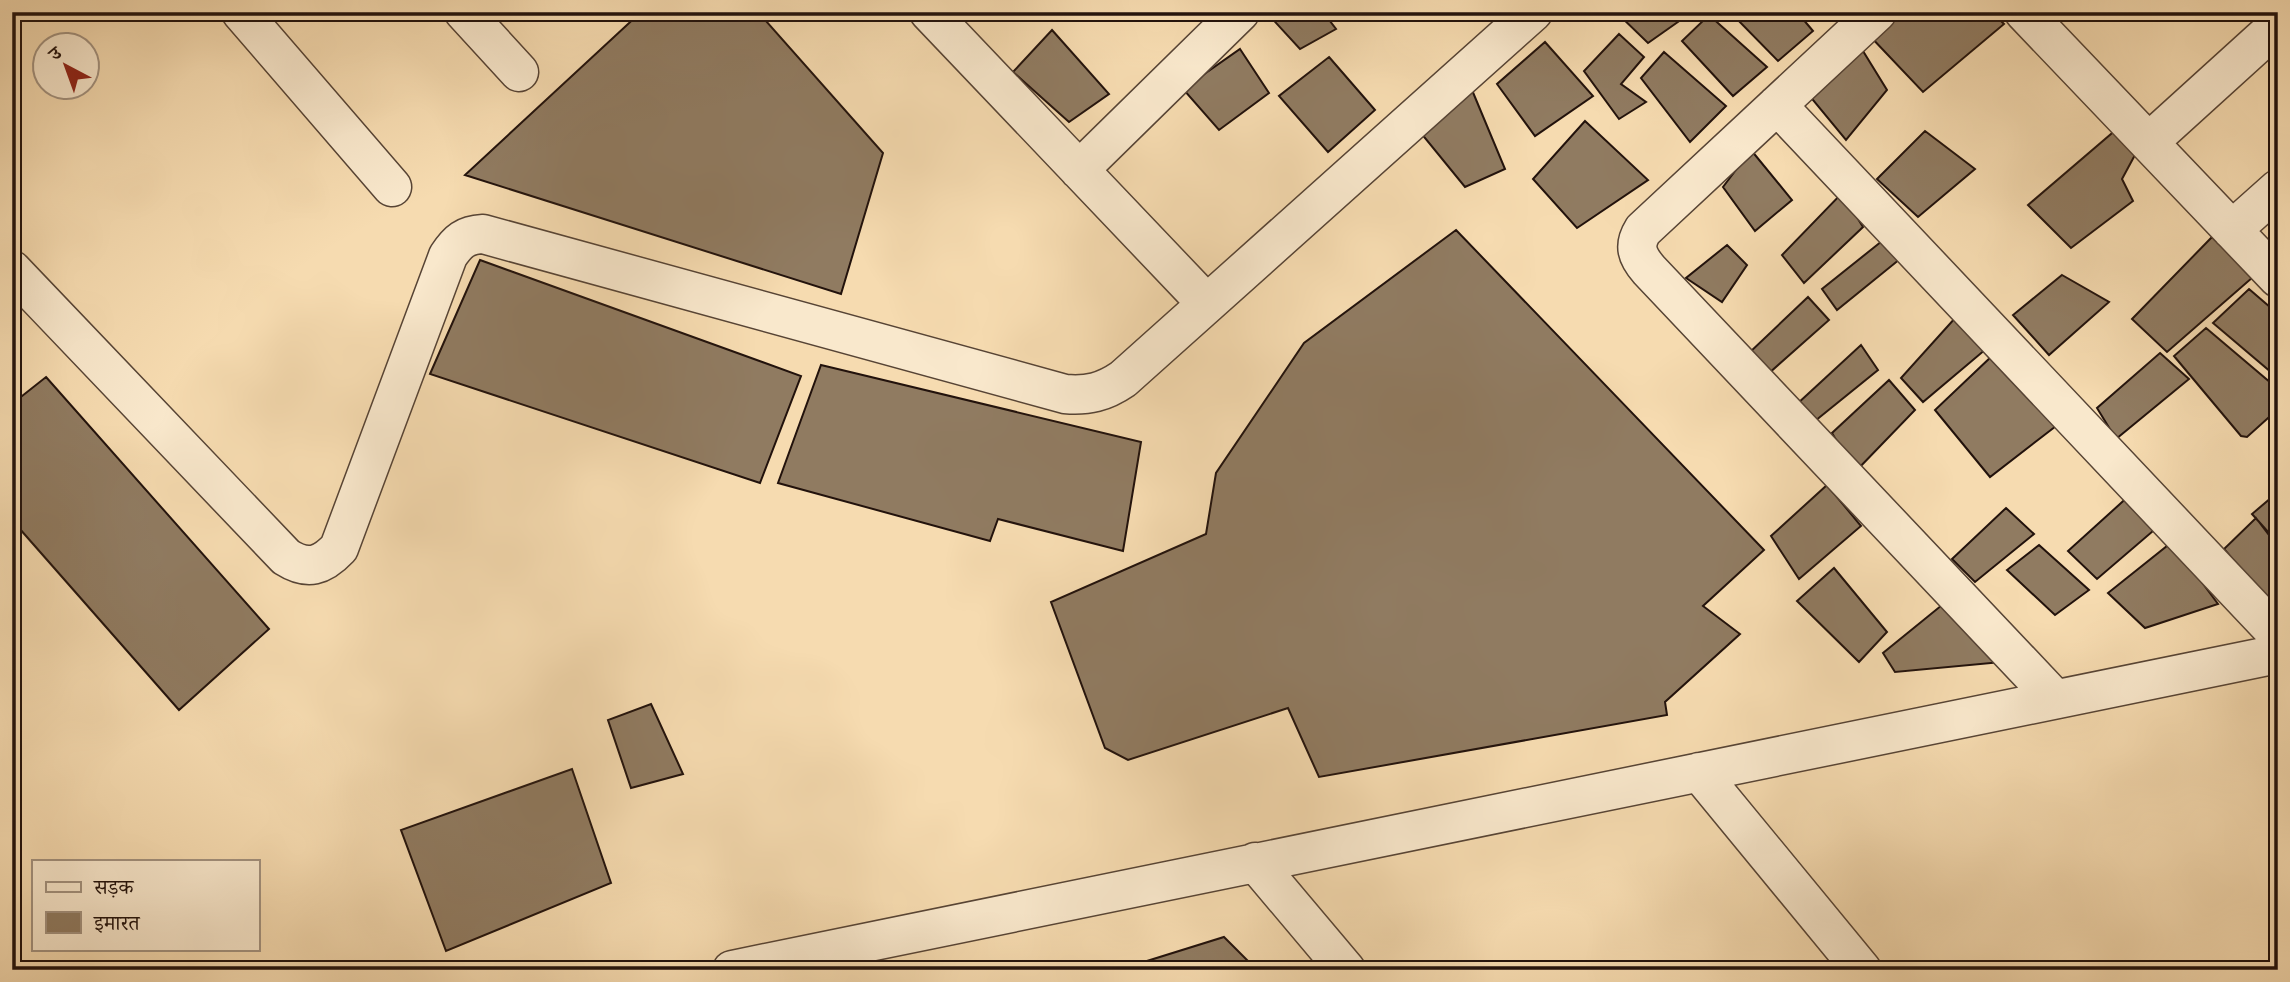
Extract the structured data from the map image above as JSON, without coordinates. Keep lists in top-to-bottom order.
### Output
{
  "legend": ["सड़क", "इमारत"],
  "north": "top left"
}
